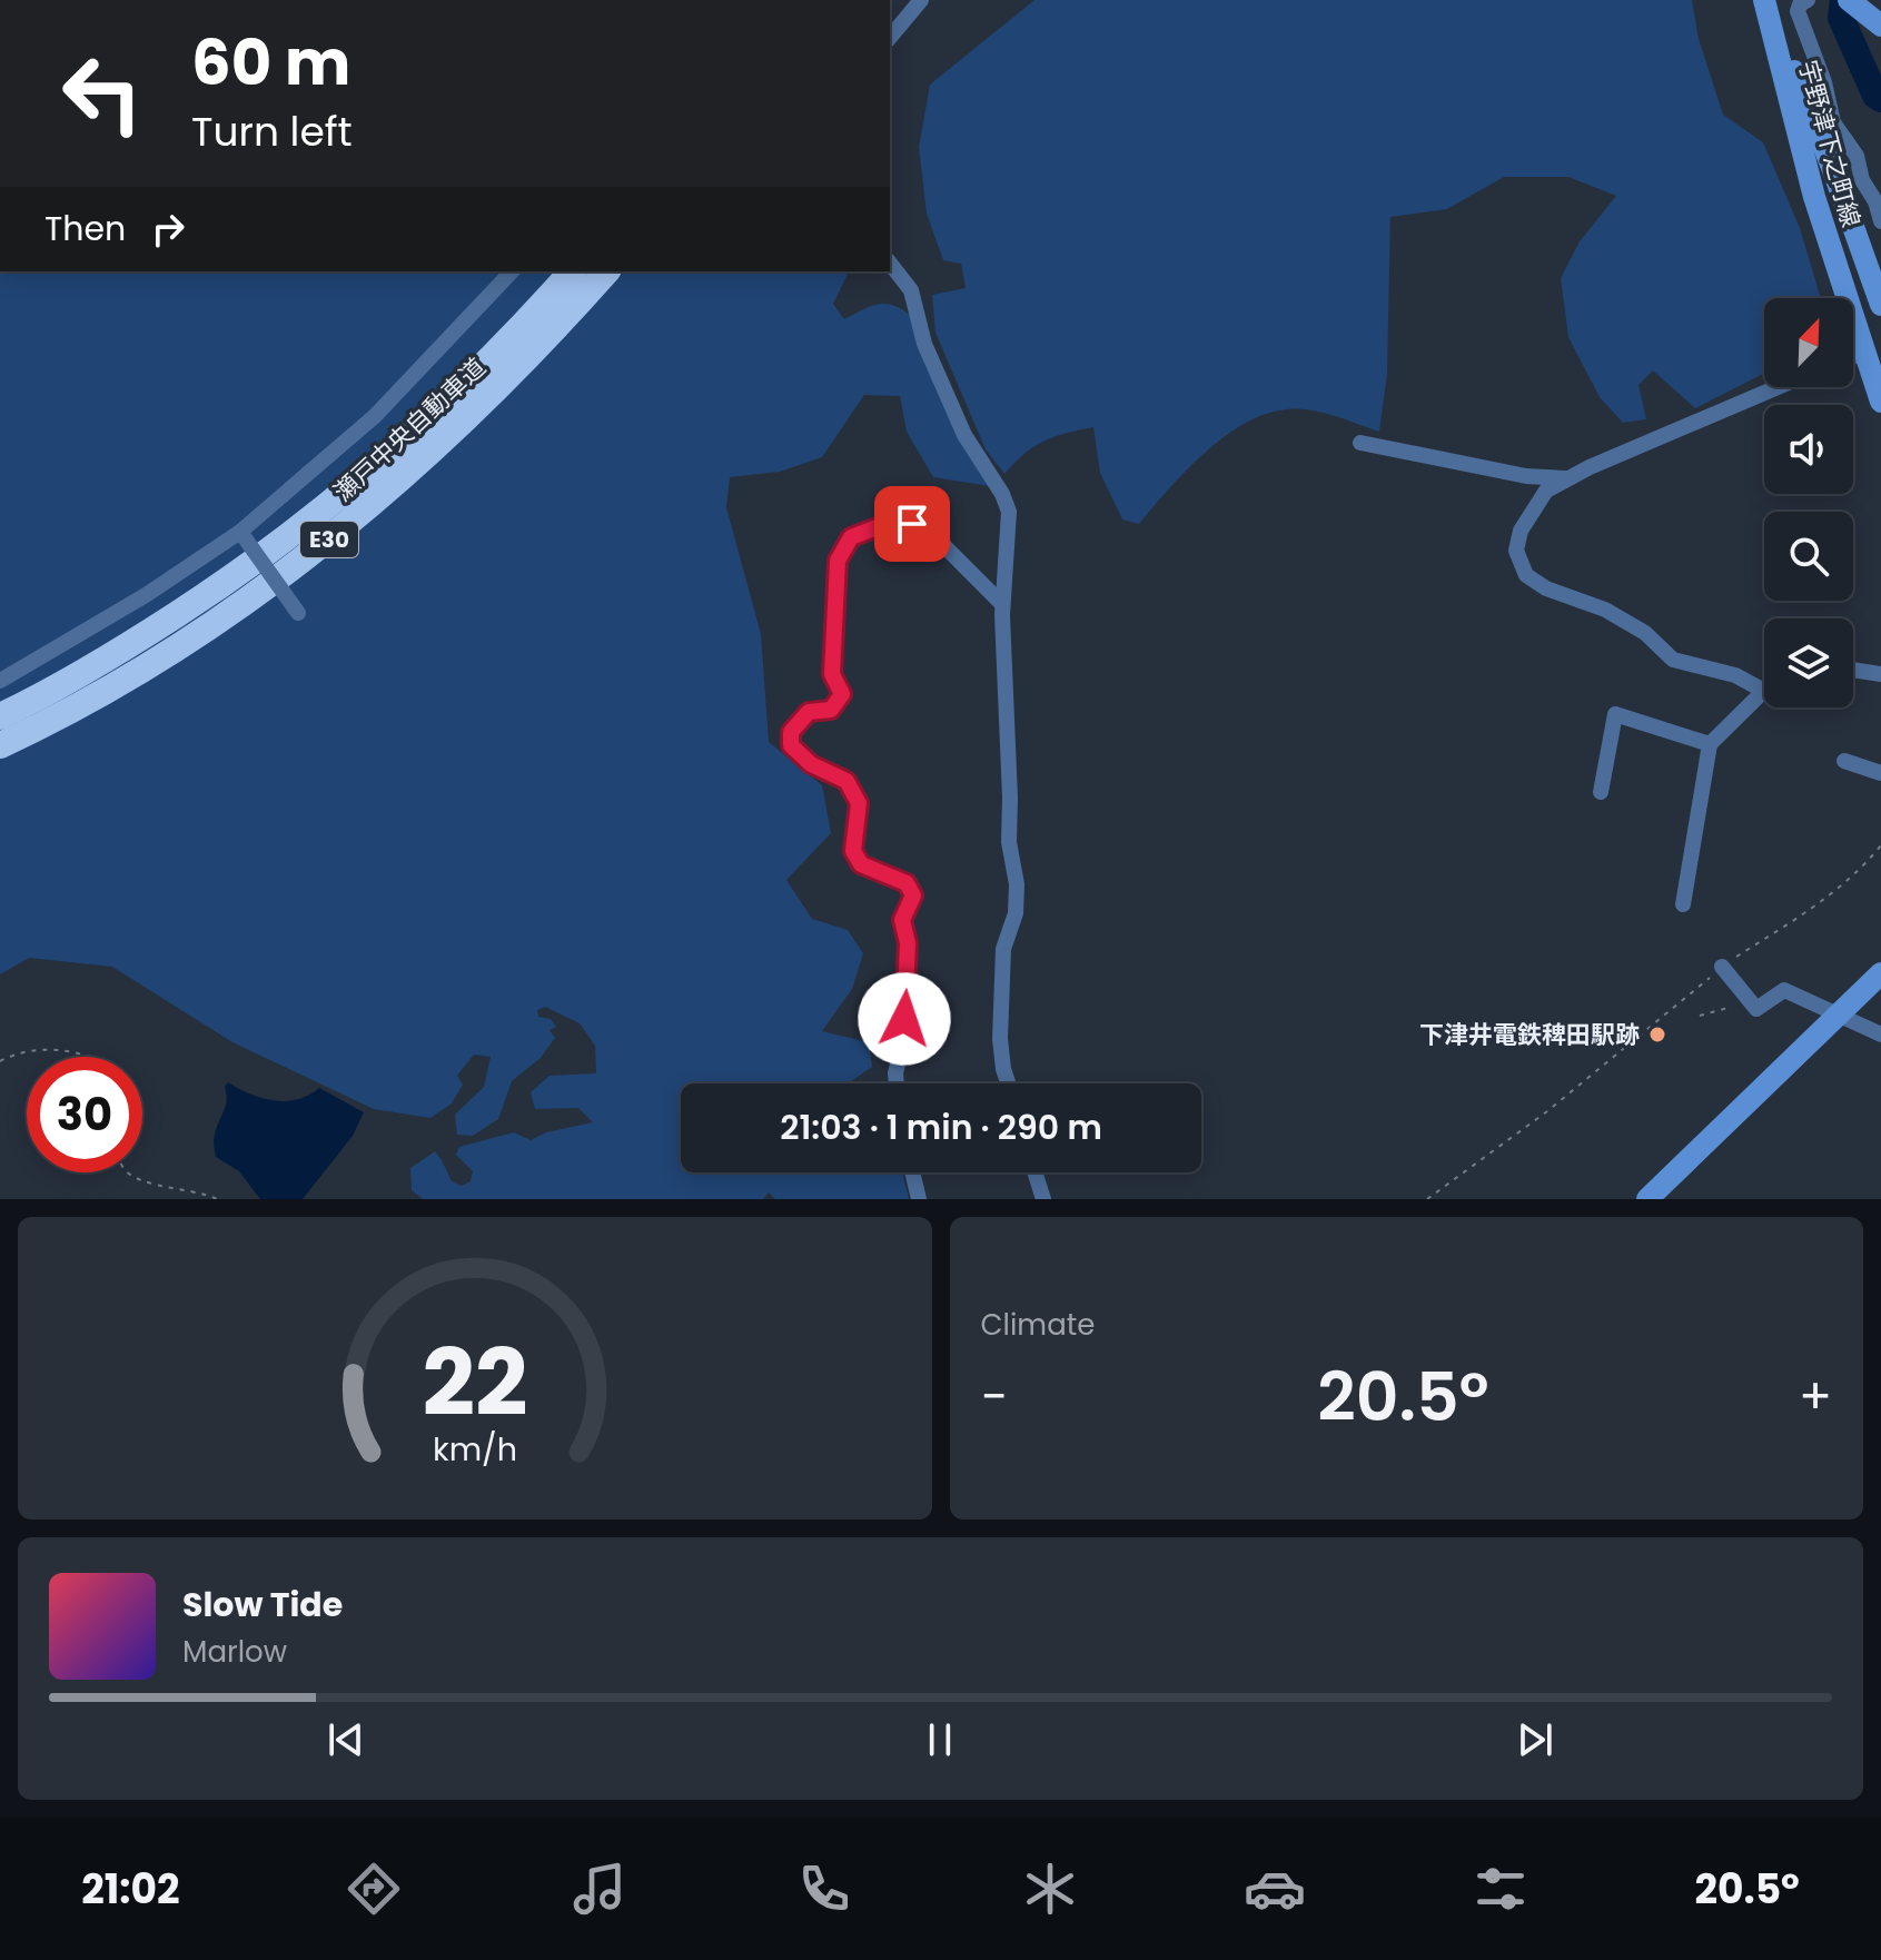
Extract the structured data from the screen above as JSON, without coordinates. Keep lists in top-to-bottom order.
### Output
{
  "streets": {
    "highway": ["瀬戸中央自動車道", "E30"],
    "main road": ["宇野津下之町線"]
  },
  "places": ["下津井電鉄稗田駅跡"],
  "north": "top right",
  "page": {
    "turn": ["60 m", "Turn left"],
    "then": "Then",
    "limit": "30",
    "trip": "21:03 · 1 min · 290 m",
    "tile": "Climate",
    "heat": ["−", "20.5°", "+"],
    "song": ["Slow Tide", "Marlow"],
    "tabs": ["21:02", "20.5°"],
    "gauge": ["22", "km/h"]
  }
}
